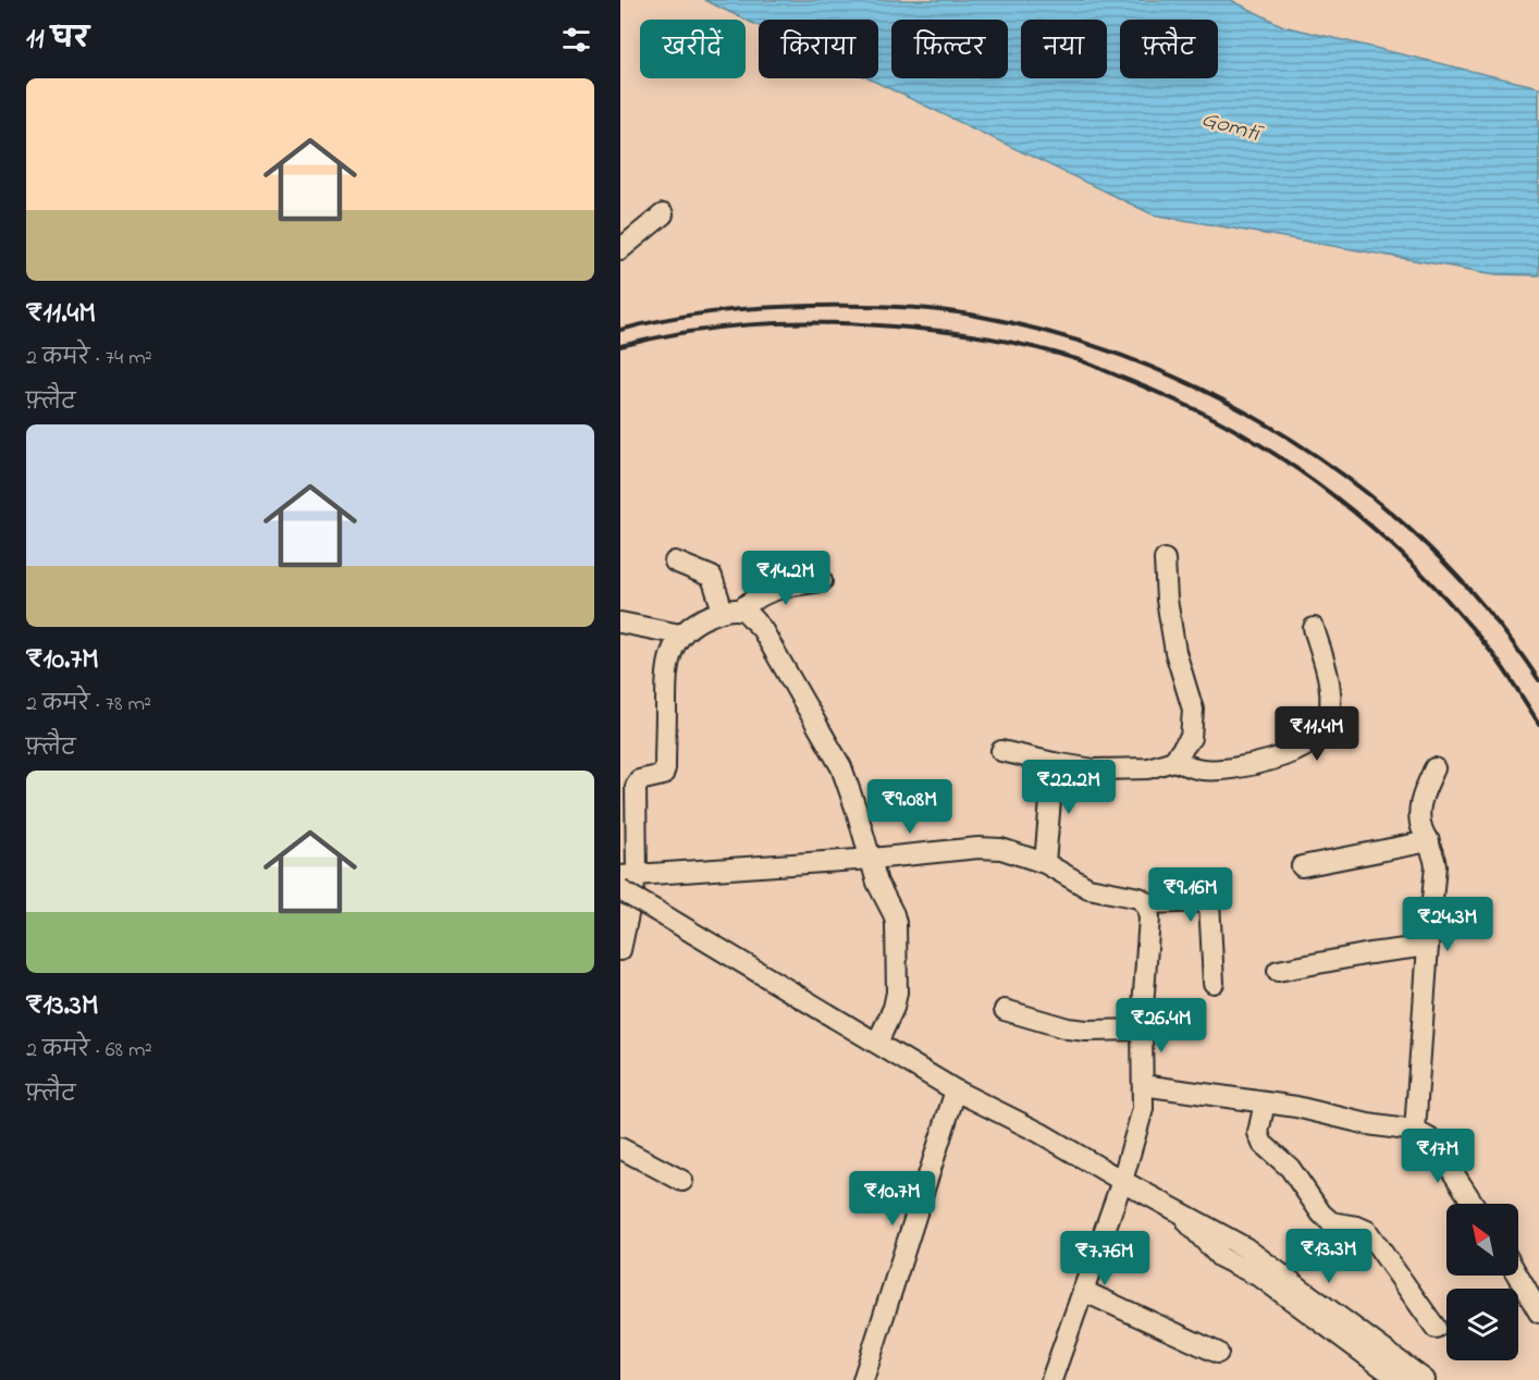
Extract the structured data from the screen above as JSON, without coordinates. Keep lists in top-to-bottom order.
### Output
{
  "water": ["Gomtī"],
  "north": "top left",
  "page": {
    "heading": "11 घर",
    "chip": [
      "खरीदें",
      "किराया",
      "फ़िल्टर",
      "नया",
      "फ़्लैट"
    ],
    "list": [
      {
        "name": "₹11.4M",
        "note": "2 कमरे · 74 m² · फ़्लैट"
      },
      {
        "name": "₹10.7M",
        "note": "2 कमरे · 78 m² · फ़्लैट"
      },
      {
        "name": "₹13.3M",
        "note": "2 कमरे · 68 m² · फ़्लैट"
      }
    ],
    "price": [
      "₹14.2M",
      "₹11.4M",
      "₹22.2M",
      "₹9.08M",
      "₹9.16M",
      "₹24.3M",
      "₹26.4M",
      "₹17M",
      "₹10.7M",
      "₹13.3M",
      "₹7.76M"
    ]
  }
}
